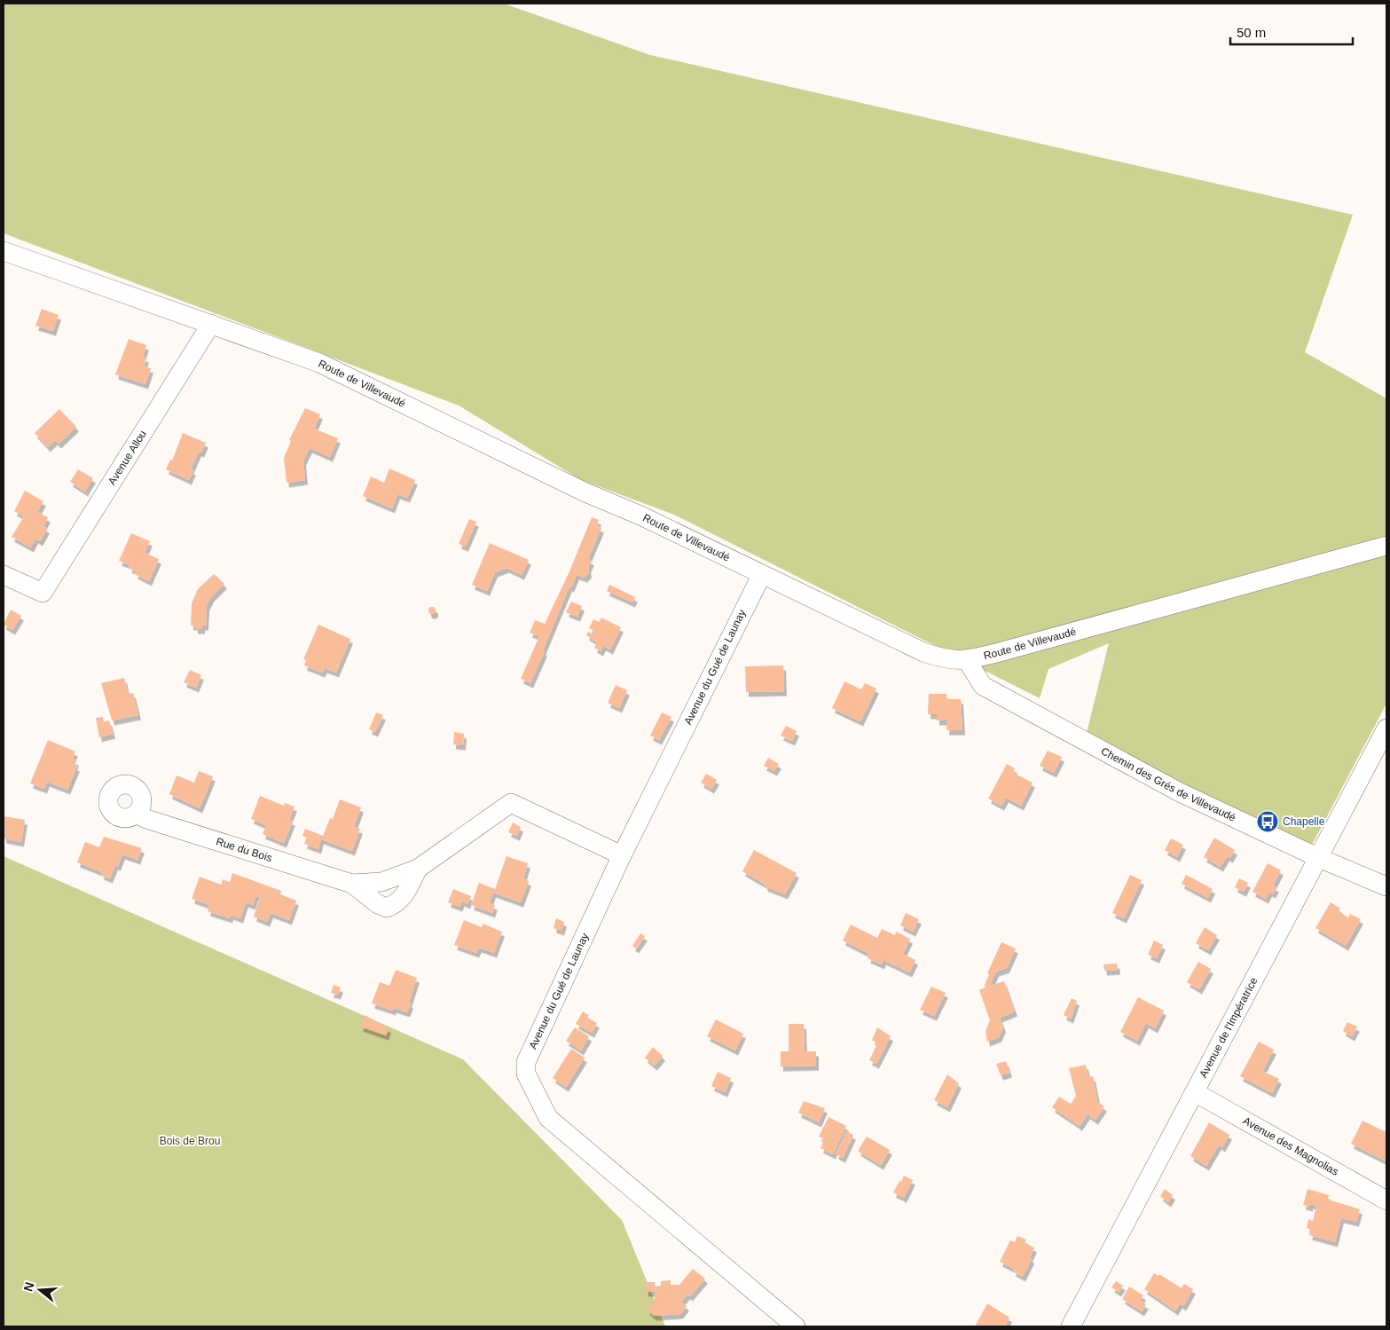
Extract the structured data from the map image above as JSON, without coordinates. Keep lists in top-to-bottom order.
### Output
{
  "streets": {
    "street": [
      "Route de Villevaudé",
      "Avenue Allou",
      "Avenue du Gué de Launay",
      "Chemin des Grés de Villevaudé",
      "Rue du Bois",
      "Avenue de l'Impératrice",
      "Avenue des Magnolias"
    ]
  },
  "crossings": [
    ["Route de Villevaudé", "Avenue Allou"],
    ["Route de Villevaudé", "Avenue du Gué de Launay"],
    ["Route de Villevaudé", "Chemin des Grés de Villevaudé"],
    ["Avenue du Gué de Launay", "Rue du Bois"],
    ["Chemin des Grés de Villevaudé", "Avenue de l'Impératrice"],
    ["Avenue de l'Impératrice", "Avenue des Magnolias"]
  ],
  "parks": ["Bois de Brou"],
  "places": {
    "bus stop": ["Chapelle"]
  },
  "scale_bar": "50 m",
  "north": "left"
}
